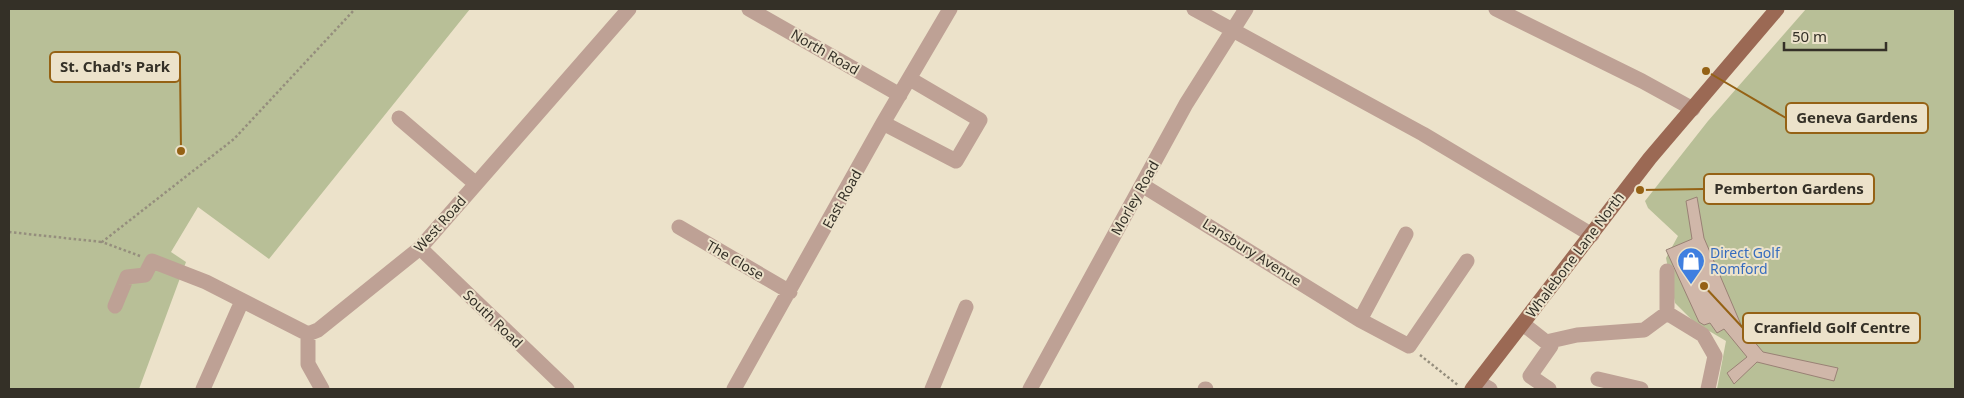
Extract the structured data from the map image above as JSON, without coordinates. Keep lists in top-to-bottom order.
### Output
{
  "streets": {
    "main road": ["Whalebone Lane North"],
    "street": [
      "North Road",
      "Morley Road",
      "East Road",
      "West Road",
      "Lansbury Avenue",
      "The Close",
      "South Road"
    ]
  },
  "crossings": [
    ["North Road", "East Road"],
    ["Morley Road", "Lansbury Avenue"],
    ["East Road", "The Close"],
    ["West Road", "South Road"]
  ],
  "places": {
    "other": [
      "Geneva Gardens",
      "St. Chad's Park",
      "Pemberton Gardens",
      "Cranfield Golf Centre"
    ],
    "shop": ["Direct Golf Romford"]
  },
  "scale_bar": "50 m"
}
